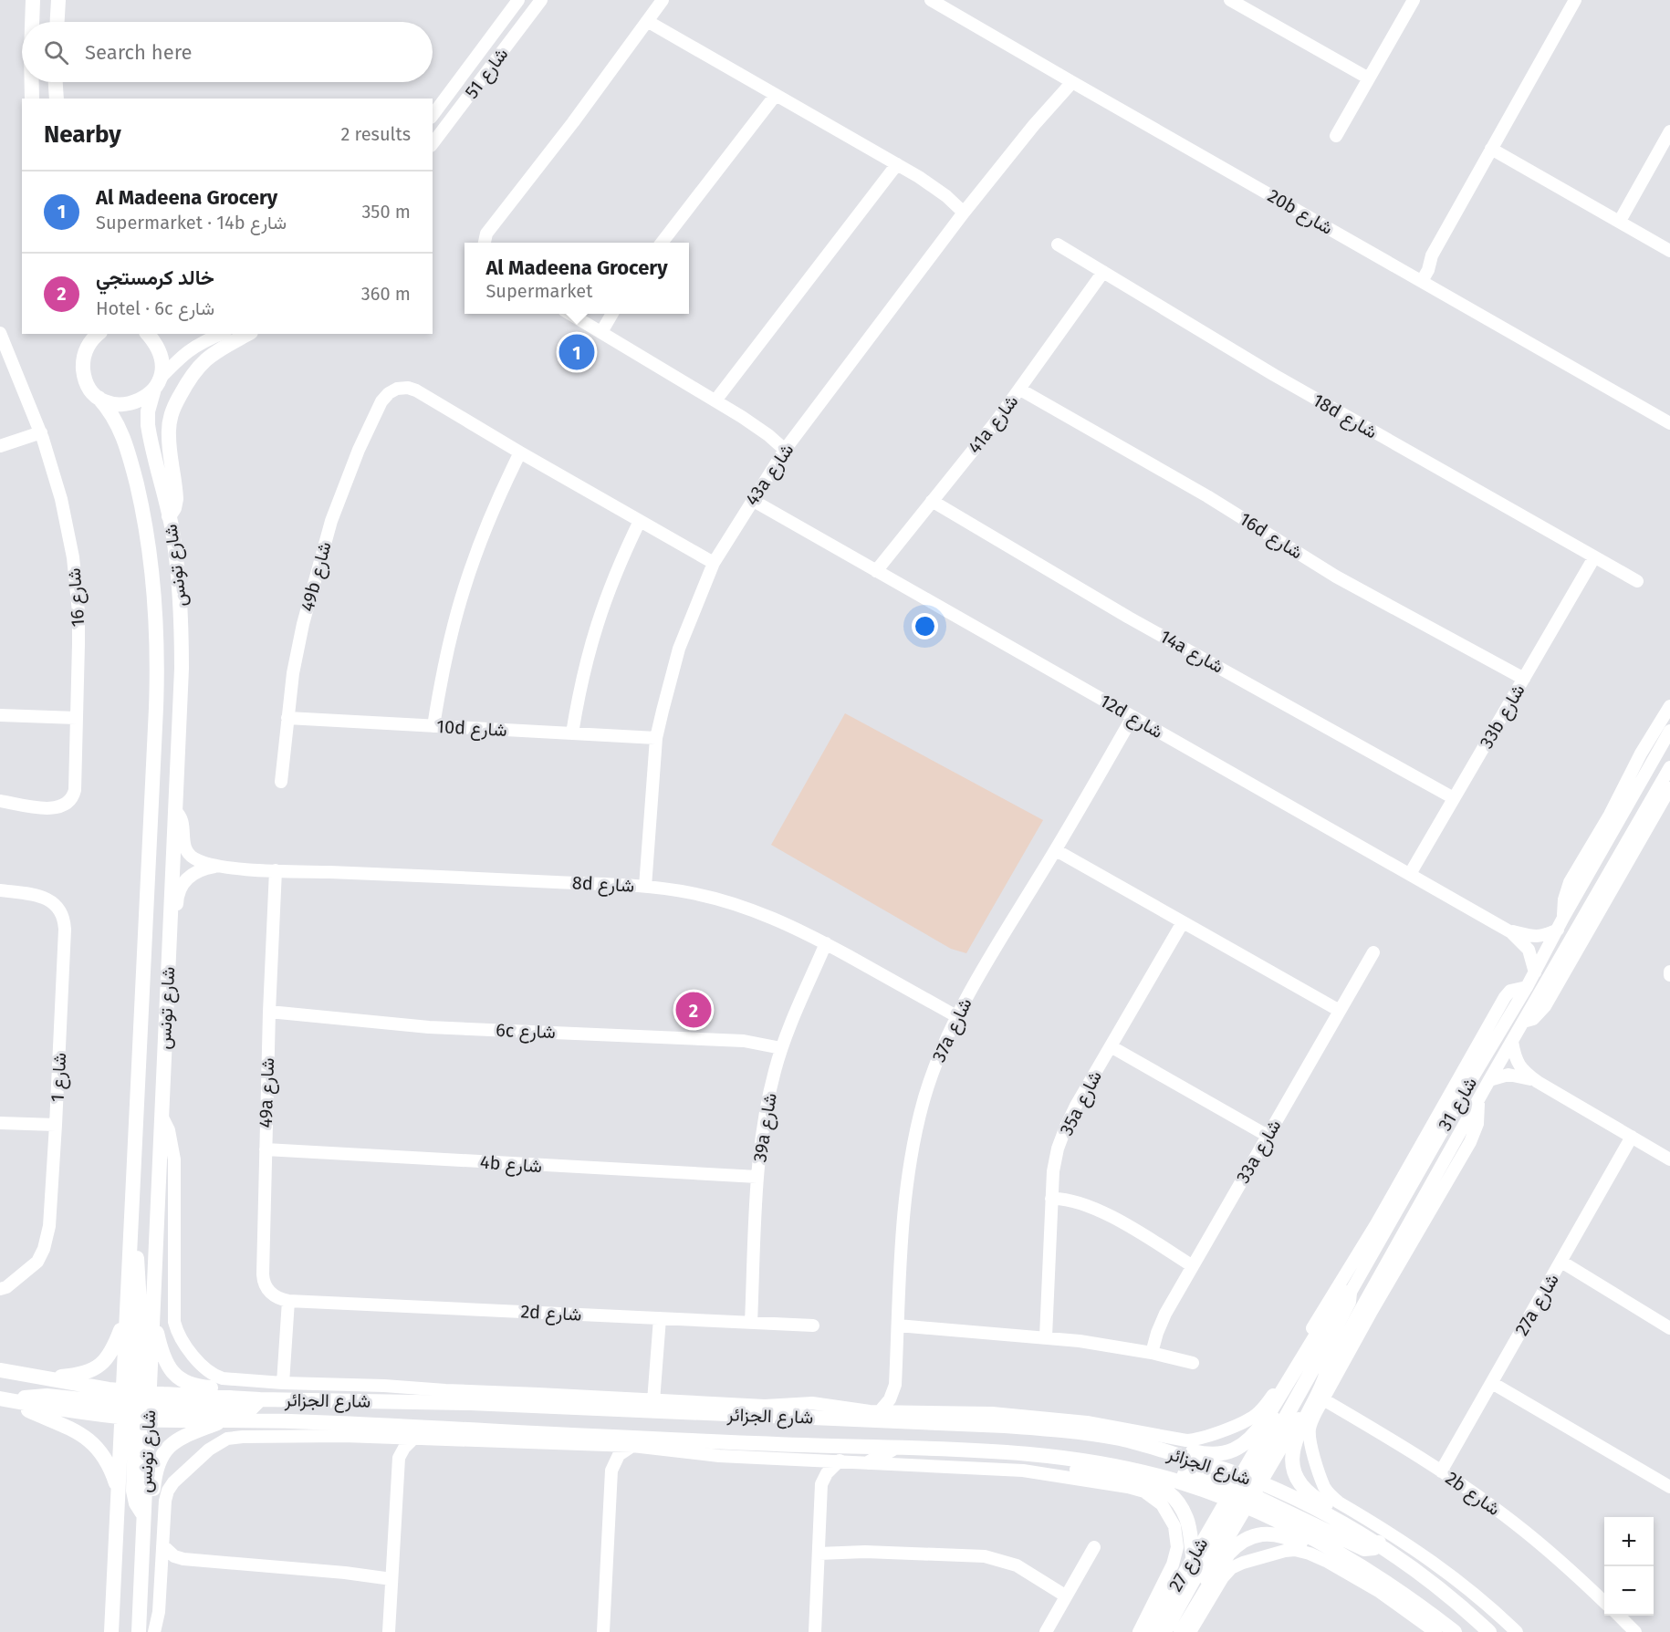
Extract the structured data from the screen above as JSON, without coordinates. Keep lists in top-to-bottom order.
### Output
{
  "streets": {
    "main road": ["شارع تونس", "شارع الجزائر"],
    "street": [
      "شارع 51",
      "20b شارع",
      "18d شارع",
      "41a شارع",
      "43a شارع",
      "16d شارع",
      "49b شارع",
      "شارع 16",
      "14a شارع",
      "12d شارع",
      "33b شارع",
      "10d شارع",
      "8d شارع",
      "37a شارع",
      "6c شارع",
      "شارع 1",
      "49a شارع",
      "35a شارع",
      "شارع 31",
      "39a شارع",
      "33a شارع",
      "4b شارع",
      "27a شارع",
      "2d شارع",
      "2b شارع",
      "شارع 27"
    ]
  },
  "crossings": [
    ["20b شارع", "43a شارع"],
    ["18d شارع", "41a شارع"],
    ["18d شارع", "33b شارع"],
    ["41a شارع", "16d شارع"],
    ["41a شارع", "14a شارع"],
    ["41a شارع", "12d شارع"],
    ["43a شارع", "12d شارع"],
    ["43a شارع", "10d شارع"],
    ["43a شارع", "8d شارع"],
    ["16d شارع", "33b شارع"],
    ["شارع تونس", "8d شارع"],
    ["شارع تونس", "شارع الجزائر"],
    ["49b شارع", "10d شارع"],
    ["14a شارع", "33b شارع"],
    ["12d شارع", "33b شارع"],
    ["12d شارع", "37a شارع"],
    ["12d شارع", "شارع 31"],
    ["8d شارع", "37a شارع"],
    ["8d شارع", "49a شارع"],
    ["8d شارع", "39a شارع"],
    ["6c شارع", "49a شارع"],
    ["6c شارع", "39a شارع"],
    ["49a شارع", "4b شارع"],
    ["49a شارع", "2d شارع"],
    ["شارع 31", "شارع الجزائر"],
    ["شارع 31", "شارع 27"],
    ["39a شارع", "4b شارع"],
    ["39a شارع", "2d شارع"],
    ["27a شارع", "2b شارع"],
    ["شارع الجزائر", "شارع 27"]
  ],
  "page": {
    "search": "Search here",
    "heading": ["Nearby", "2 results"],
    "list": [
      {
        "mark": "1",
        "name": "Al Madeena Grocery",
        "note": "Supermarket · 14b شارع",
        "value": "350 m"
      },
      {
        "mark": "2",
        "name": "خالد كرمستجي",
        "note": "Hotel · 6c شارع",
        "value": "360 m"
      }
    ],
    "popup": ["Al Madeena Grocery", "Supermarket"],
    "pins": ["1", "2"],
    "map_buttons": ["+", "−"]
  }
}
